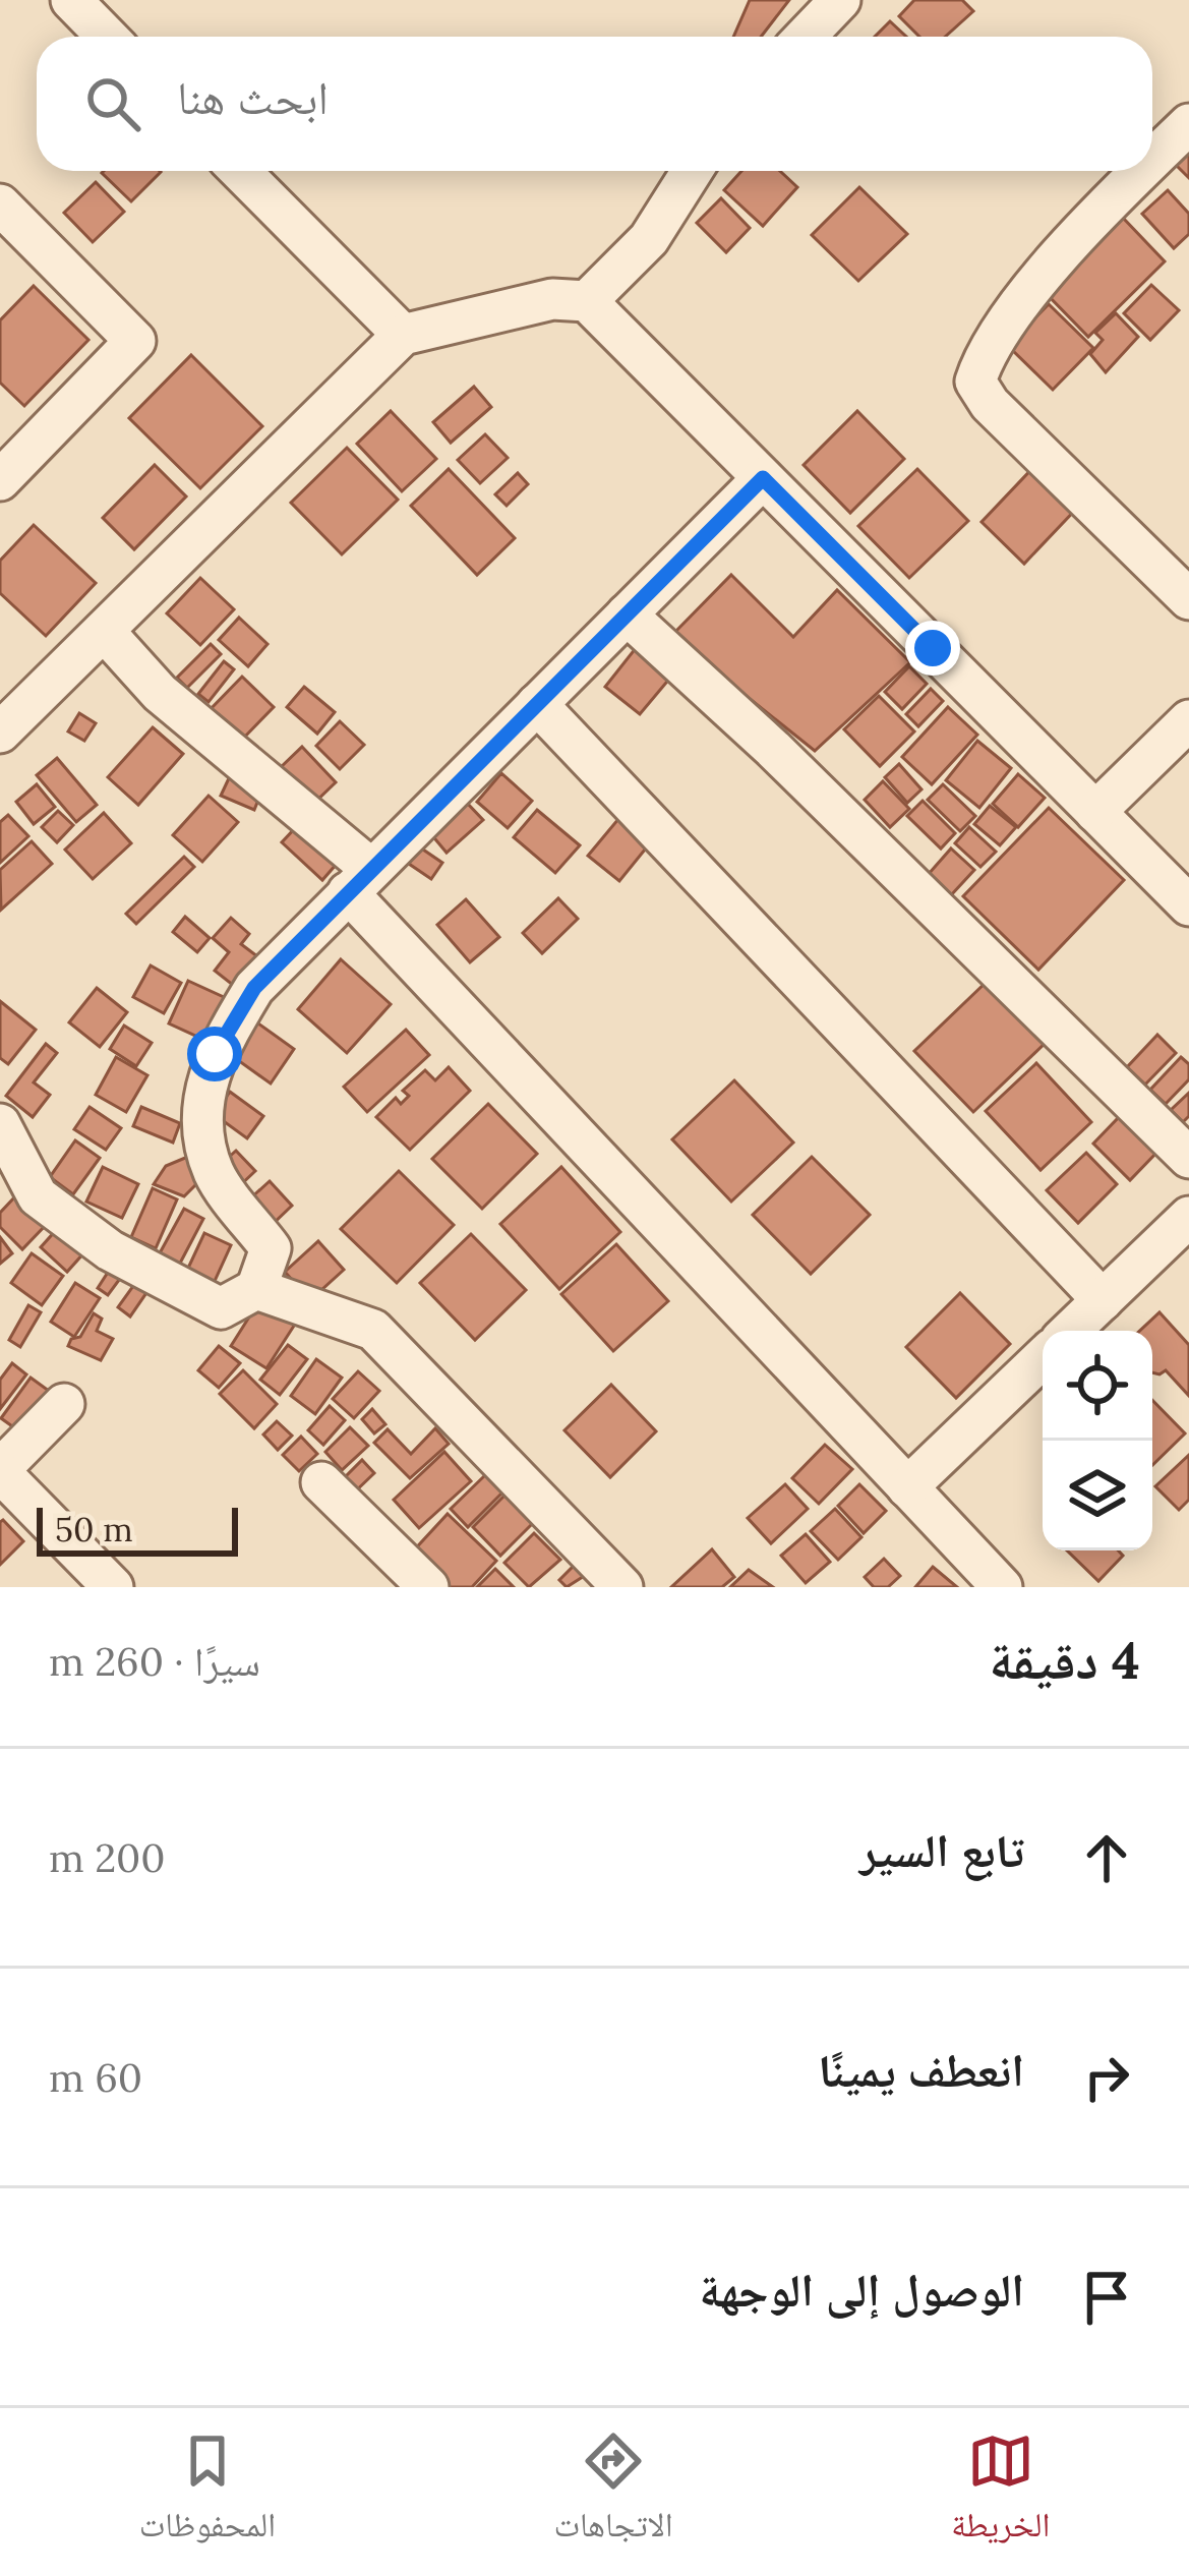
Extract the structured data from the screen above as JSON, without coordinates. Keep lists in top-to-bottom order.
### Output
{
  "scale_bar": "50 m",
  "page": {
    "search": "ابحث هنا",
    "scale": "50 m",
    "heading": ["4 دقيقة", "سيرًا · 260 m"],
    "list": [
      ["تابع السير", "200 m"],
      ["انعطف يمينًا", "60 m"],
      "الوصول إلى الوجهة"
    ],
    "nav": ["الخريطة", "الاتجاهات", "المحفوظات"]
  }
}
